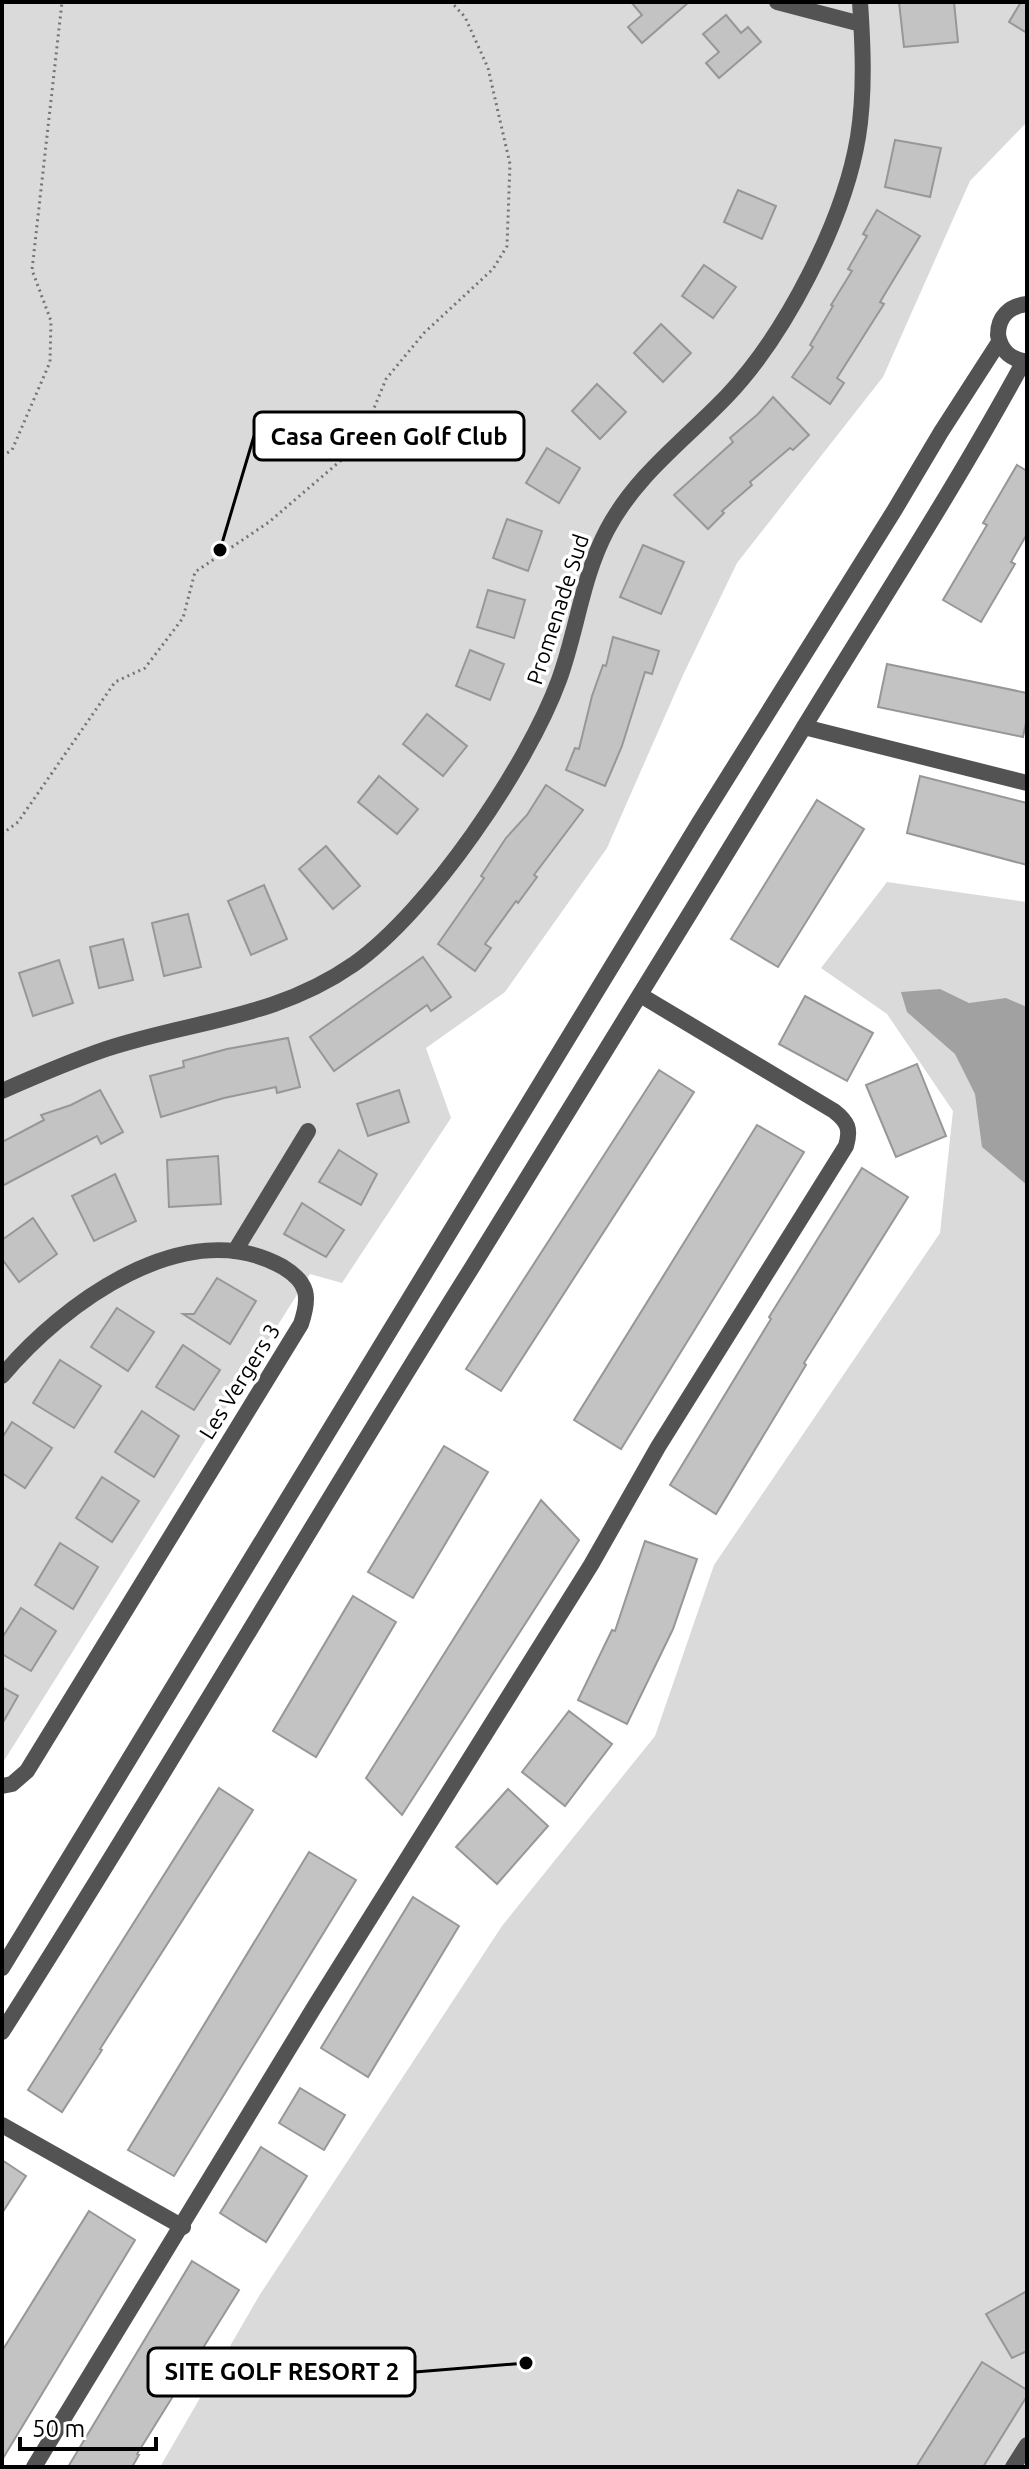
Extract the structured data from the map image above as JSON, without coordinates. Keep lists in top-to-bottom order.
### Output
{
  "streets": {
    "street": ["Promenade Sud", "Les Vergers 3"]
  },
  "places": ["Casa Green Golf Club", "SITE GOLF RESORT 2"],
  "scale_bar": "50 m"
}
